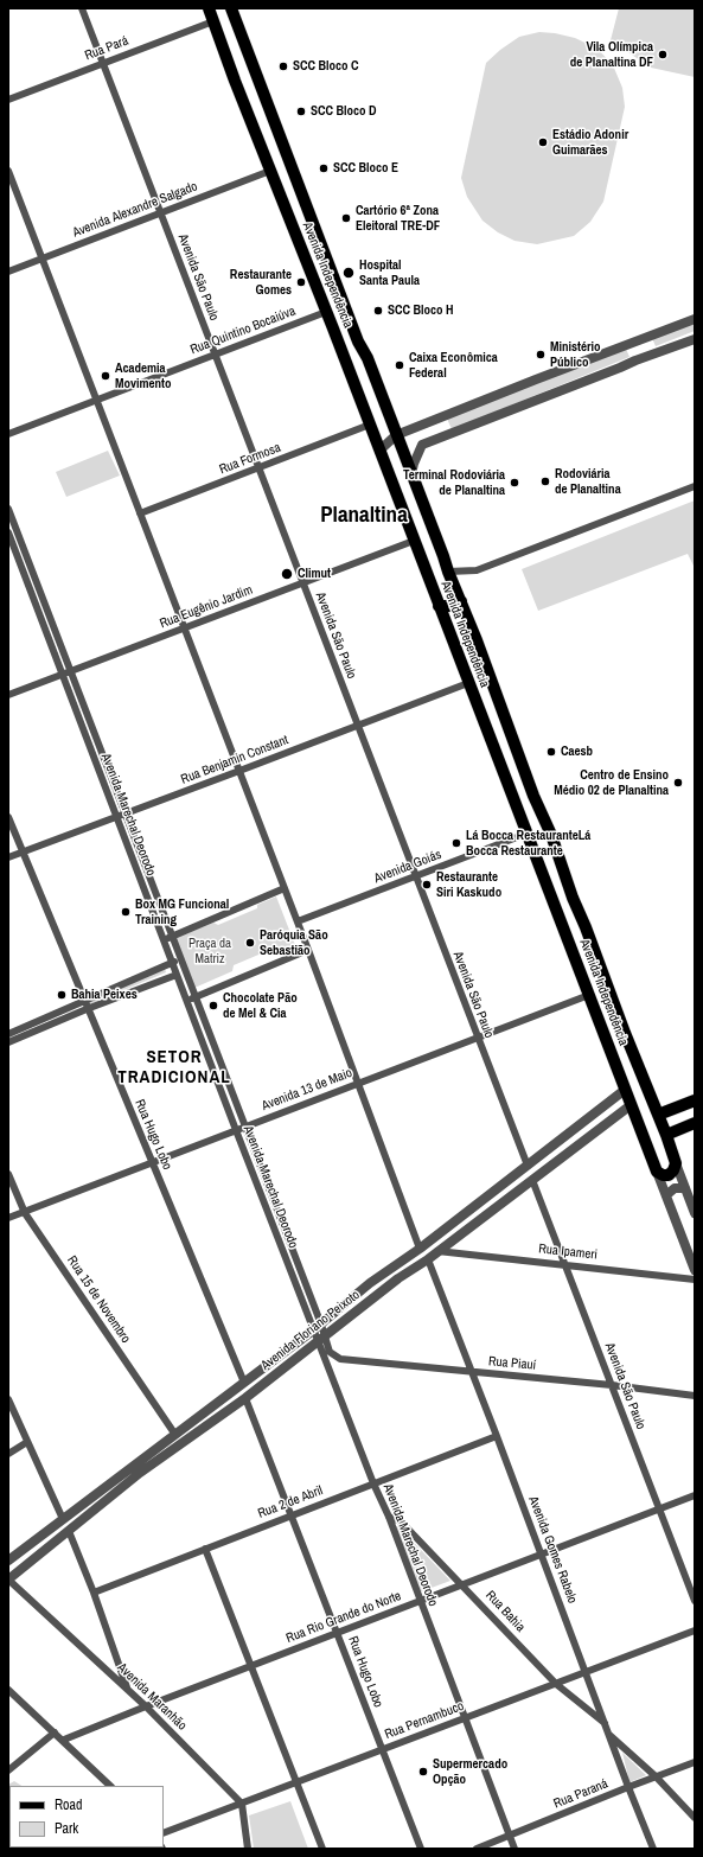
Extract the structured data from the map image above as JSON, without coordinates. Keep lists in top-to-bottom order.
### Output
{
  "streets": {
    "main road": ["Avenida Independência"],
    "street": [
      "Rua Pará",
      "Avenida Alexandre Salgado",
      "Avenida São Paulo",
      "Rua Quintino Bocaiúva",
      "Rua Formosa",
      "Rua Eugênio Jardim",
      "Rua Benjamin Constant",
      "Avenida Marechal Deorodo",
      "Avenida Goiás",
      "Avenida 13 de Maio",
      "Rua Hugo Lobo",
      "Rua Ipameri",
      "Rua 15 de Novembro",
      "Avenida Floriano Peixoto",
      "Rua Piauí",
      "Rua 2 de Abril",
      "Avenida Gomes Rabelo",
      "Rua Bahia",
      "Rua Rio Grande do Norte",
      "Avenida Maranhão",
      "Rua Pernambuco",
      "Rua Paraná"
    ]
  },
  "crossings": [
    ["Rua Pará", "Avenida Independência"],
    ["Rua Pará", "Avenida São Paulo"],
    ["Avenida Alexandre Salgado", "Avenida Independência"],
    ["Avenida Alexandre Salgado", "Avenida São Paulo"],
    ["Avenida Independência", "Rua Quintino Bocaiúva"],
    ["Avenida Independência", "Rua Formosa"],
    ["Avenida Independência", "Rua Eugênio Jardim"],
    ["Avenida Independência", "Rua Benjamin Constant"],
    ["Avenida Independência", "Avenida Goiás"],
    ["Avenida Independência", "Avenida 13 de Maio"],
    ["Avenida Independência", "Avenida Floriano Peixoto"],
    ["Avenida São Paulo", "Rua Quintino Bocaiúva"],
    ["Avenida São Paulo", "Rua Formosa"],
    ["Avenida São Paulo", "Rua Eugênio Jardim"],
    ["Avenida São Paulo", "Rua Benjamin Constant"],
    ["Avenida São Paulo", "Avenida Goiás"],
    ["Avenida São Paulo", "Avenida 13 de Maio"],
    ["Avenida São Paulo", "Rua Ipameri"],
    ["Avenida São Paulo", "Avenida Floriano Peixoto"],
    ["Avenida São Paulo", "Rua Piauí"],
    ["Avenida São Paulo", "Rua Rio Grande do Norte"],
    ["Rua Eugênio Jardim", "Avenida Marechal Deorodo"],
    ["Rua Benjamin Constant", "Avenida Marechal Deorodo"],
    ["Rua Benjamin Constant", "Rua Hugo Lobo"],
    ["Avenida Marechal Deorodo", "Avenida 13 de Maio"],
    ["Avenida Marechal Deorodo", "Avenida Floriano Peixoto"],
    ["Avenida Marechal Deorodo", "Rua Piauí"],
    ["Avenida Marechal Deorodo", "Rua 2 de Abril"],
    ["Avenida Marechal Deorodo", "Rua Bahia"],
    ["Avenida Marechal Deorodo", "Rua Rio Grande do Norte"],
    ["Avenida Marechal Deorodo", "Rua Pernambuco"],
    ["Avenida Marechal Deorodo", "Rua Paraná"],
    ["Avenida 13 de Maio", "Rua Hugo Lobo"],
    ["Avenida 13 de Maio", "Rua 15 de Novembro"],
    ["Rua Hugo Lobo", "Avenida Floriano Peixoto"],
    ["Rua Hugo Lobo", "Rua 2 de Abril"],
    ["Rua Hugo Lobo", "Rua Rio Grande do Norte"],
    ["Rua Hugo Lobo", "Rua Pernambuco"],
    ["Rua Ipameri", "Avenida Floriano Peixoto"],
    ["Rua 15 de Novembro", "Avenida Floriano Peixoto"],
    ["Avenida Floriano Peixoto", "Avenida Gomes Rabelo"],
    ["Avenida Floriano Peixoto", "Avenida Maranhão"],
    ["Rua Piauí", "Avenida Gomes Rabelo"],
    ["Rua 2 de Abril", "Avenida Gomes Rabelo"],
    ["Avenida Gomes Rabelo", "Rua Bahia"],
    ["Avenida Gomes Rabelo", "Rua Rio Grande do Norte"],
    ["Avenida Gomes Rabelo", "Rua Pernambuco"],
    ["Avenida Gomes Rabelo", "Rua Paraná"],
    ["Rua Bahia", "Rua Rio Grande do Norte"],
    ["Rua Bahia", "Rua Pernambuco"],
    ["Rua Rio Grande do Norte", "Avenida Maranhão"],
    ["Avenida Maranhão", "Rua Pernambuco"]
  ],
  "districts": ["Planaltina", "SETOR TRADICIONAL"],
  "parks": ["Praça da Matriz"],
  "places": [
    "Vila Olímpica de Planaltina DF",
    "SCC Bloco C",
    "SCC Bloco D",
    "Estádio Adonir Guimarães",
    "SCC Bloco E",
    "Cartório 6ª Zona Eleitoral TRE-DF",
    "Hospital Santa Paula",
    "Restaurante Gomes",
    "SCC Bloco H",
    "Ministério Público",
    "Caixa Econômica Federal",
    "Academia Movimento",
    "Rodoviária de Planaltina",
    "Terminal Rodoviária de Planaltina",
    "Climut",
    "Caesb",
    "Centro de Ensino Médio 02 de Planaltina",
    "Lá Bocca RestauranteLá Bocca Restaurante",
    "Restaurante Siri Kaskudo",
    "Box MG Funcional Training",
    "Paróquia São Sebastião",
    "Bahia Peixes",
    "Chocolate Pão de Mel & Cia",
    "Supermercado Opção"
  ],
  "legend": ["Road", "Park"]
}
